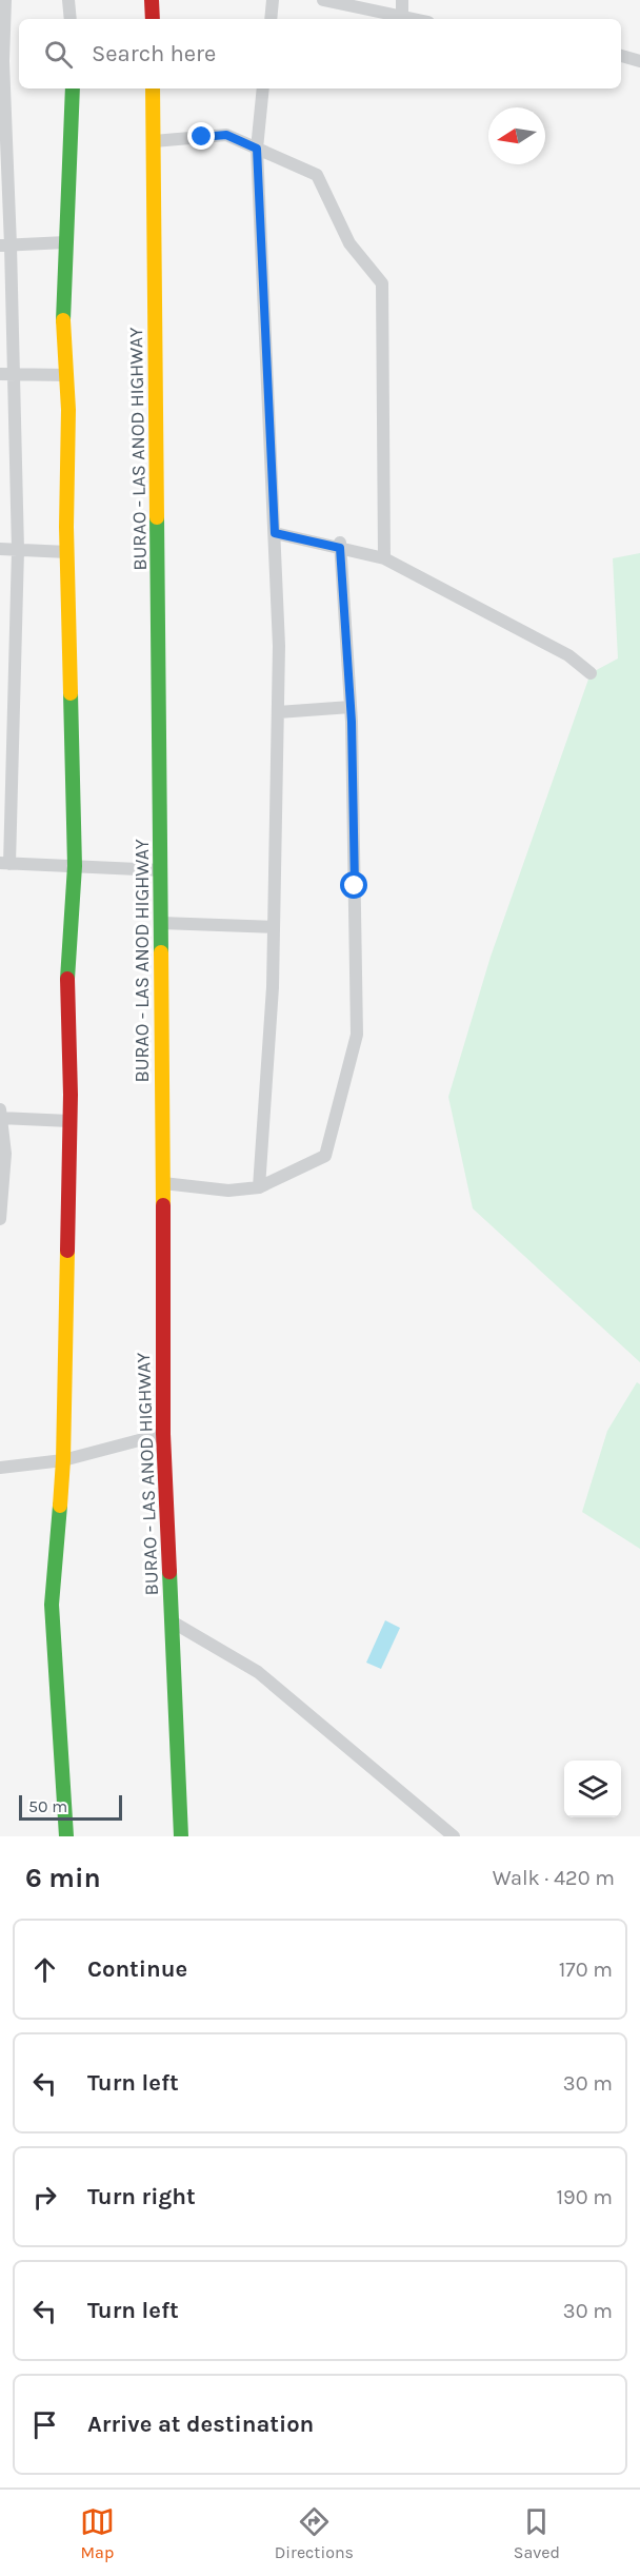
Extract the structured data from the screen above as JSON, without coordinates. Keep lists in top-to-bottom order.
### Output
{
  "streets": {
    "main road": ["BURAO - LAS ANOD HIGHWAY"]
  },
  "scale_bar": "50 m",
  "north": "left",
  "page": {
    "search": "Search here",
    "scale": "50 m",
    "heading": ["6 min", "Walk · 420 m"],
    "list": [
      ["Continue", "170 m"],
      ["Turn left", "30 m"],
      ["Turn right", "190 m"],
      ["Turn left", "30 m"],
      "Arrive at destination"
    ],
    "nav": ["Map", "Directions", "Saved"]
  }
}
